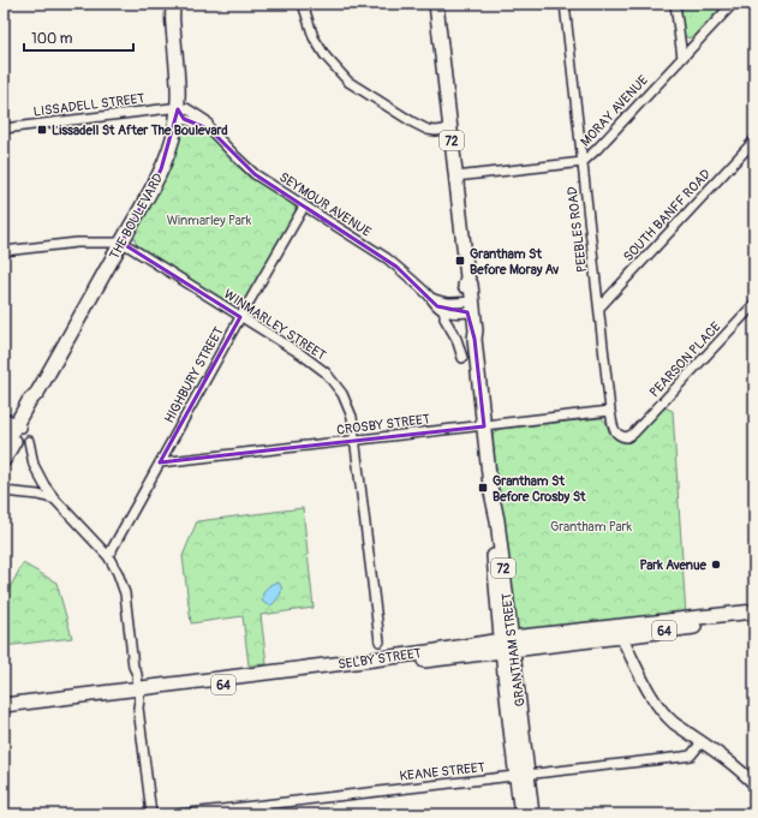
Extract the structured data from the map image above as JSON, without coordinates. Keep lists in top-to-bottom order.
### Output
{
  "streets": {
    "main road": [
      "72",
      "THE BOULEVARD",
      "64",
      "GRANTHAM STREET",
      "SELBY STREET"
    ],
    "street": [
      "LISSADELL STREET",
      "MORAY AVENUE",
      "SEYMOUR AVENUE",
      "SOUTH BANFF ROAD",
      "PEEBLES ROAD",
      "WINMARLEY STREET",
      "PEARSON PLACE",
      "HIGHBURY STREET",
      "CROSBY STREET",
      "KEANE STREET"
    ]
  },
  "crossings": [
    ["LISSADELL STREET", "SEYMOUR AVENUE"],
    ["LISSADELL STREET", "THE BOULEVARD"],
    ["MORAY AVENUE", "PEEBLES ROAD"],
    ["MORAY AVENUE", "GRANTHAM STREET"],
    ["SEYMOUR AVENUE", "THE BOULEVARD"],
    ["SEYMOUR AVENUE", "HIGHBURY STREET"],
    ["SOUTH BANFF ROAD", "PEEBLES ROAD"],
    ["THE BOULEVARD", "WINMARLEY STREET"],
    ["PEEBLES ROAD", "PEARSON PLACE"],
    ["PEEBLES ROAD", "CROSBY STREET"],
    ["WINMARLEY STREET", "HIGHBURY STREET"],
    ["WINMARLEY STREET", "CROSBY STREET"],
    ["HIGHBURY STREET", "CROSBY STREET"],
    ["CROSBY STREET", "GRANTHAM STREET"],
    ["GRANTHAM STREET", "SELBY STREET"],
    ["GRANTHAM STREET", "KEANE STREET"]
  ],
  "parks": ["Winmarley Park", "Grantham Park"],
  "places": {
    "transit": ["Lissadell St After The Boulevard", "Grantham St Before Moray Av", "Grantham St Before Crosby St"],
    "other": ["Park Avenue"]
  },
  "scale_bar": "100 m"
}
